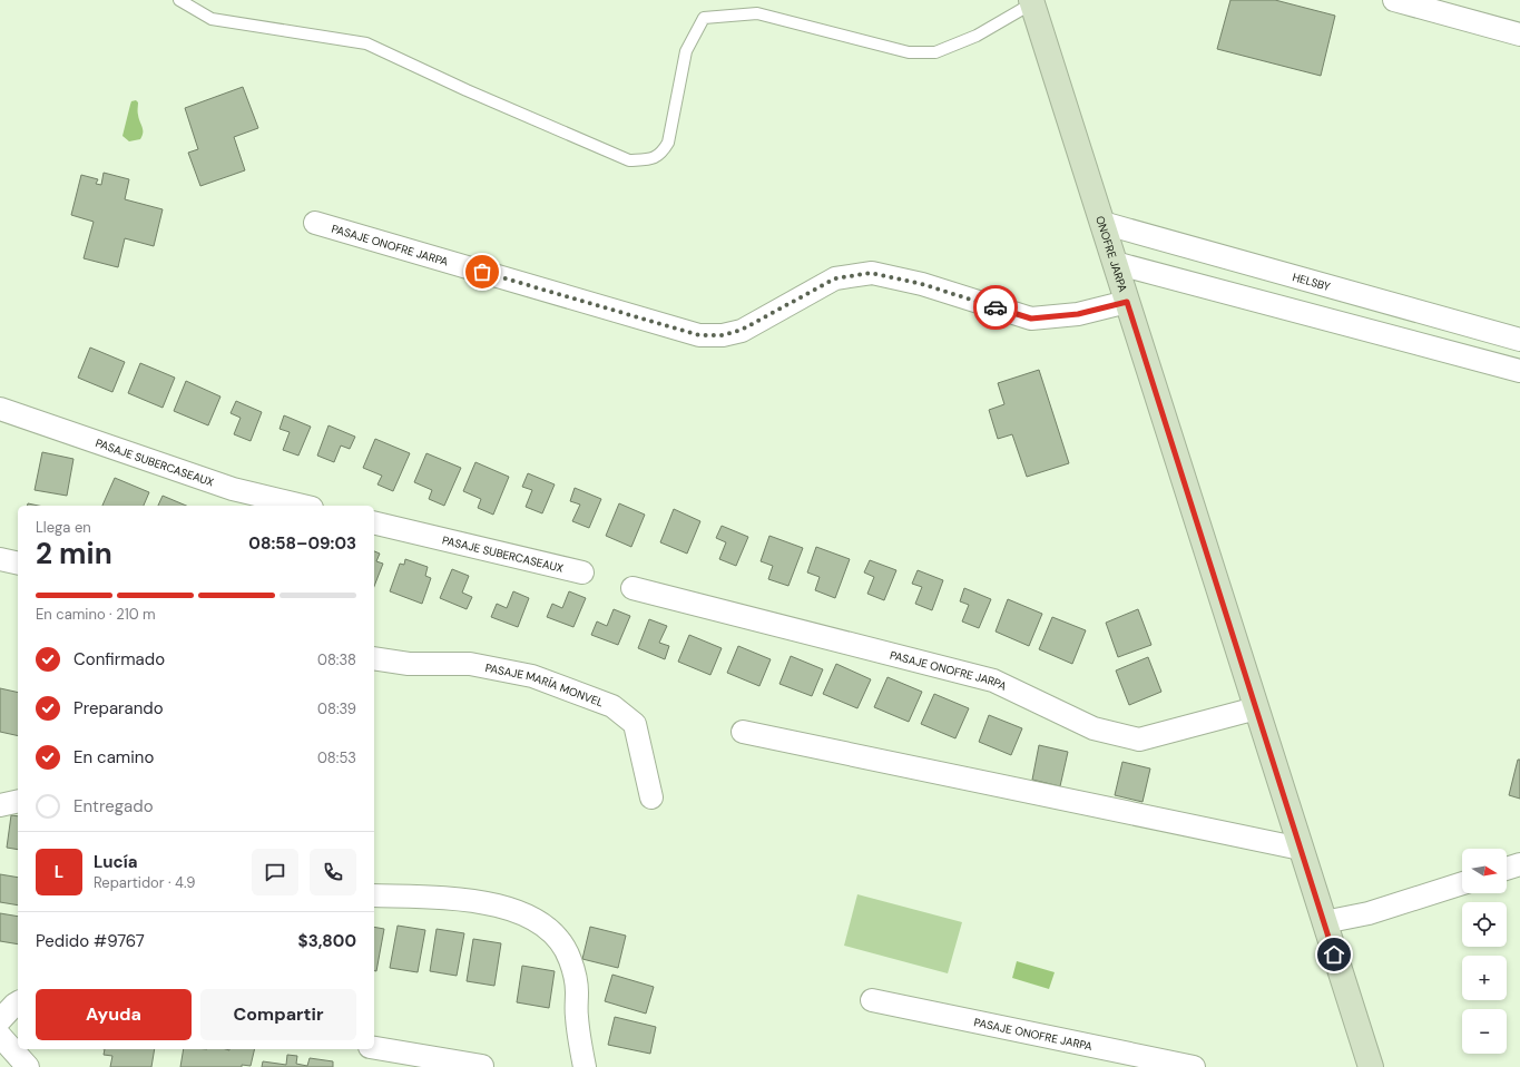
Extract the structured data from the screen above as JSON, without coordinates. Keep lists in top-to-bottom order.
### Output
{
  "streets": {
    "street": [
      "PASAJE ONOFRE JARPA",
      "ONOFRE JARPA",
      "HELSBY",
      "PASAJE SUBERCASEAUX",
      "PASAJE MARÍA MONVEL"
    ]
  },
  "crossings": [
    ["PASAJE ONOFRE JARPA", "ONOFRE JARPA"],
    ["ONOFRE JARPA", "HELSBY"]
  ],
  "north": "right",
  "page": {
    "heading": ["2 min", "Llega en", "08:58–09:03"],
    "panel": [
      "Lucía",
      "Repartidor · 4.9",
      "Pedido #9767",
      "$3,800"
    ],
    "bar": "En camino · 210 m",
    "list": [
      ["Confirmado", "08:38"],
      ["Preparando", "08:39"],
      ["En camino", "08:53"],
      "Entregado"
    ],
    "map_buttons": ["+", "−"],
    "round": "L",
    "buttons": ["Ayuda", "Compartir"]
  }
}
